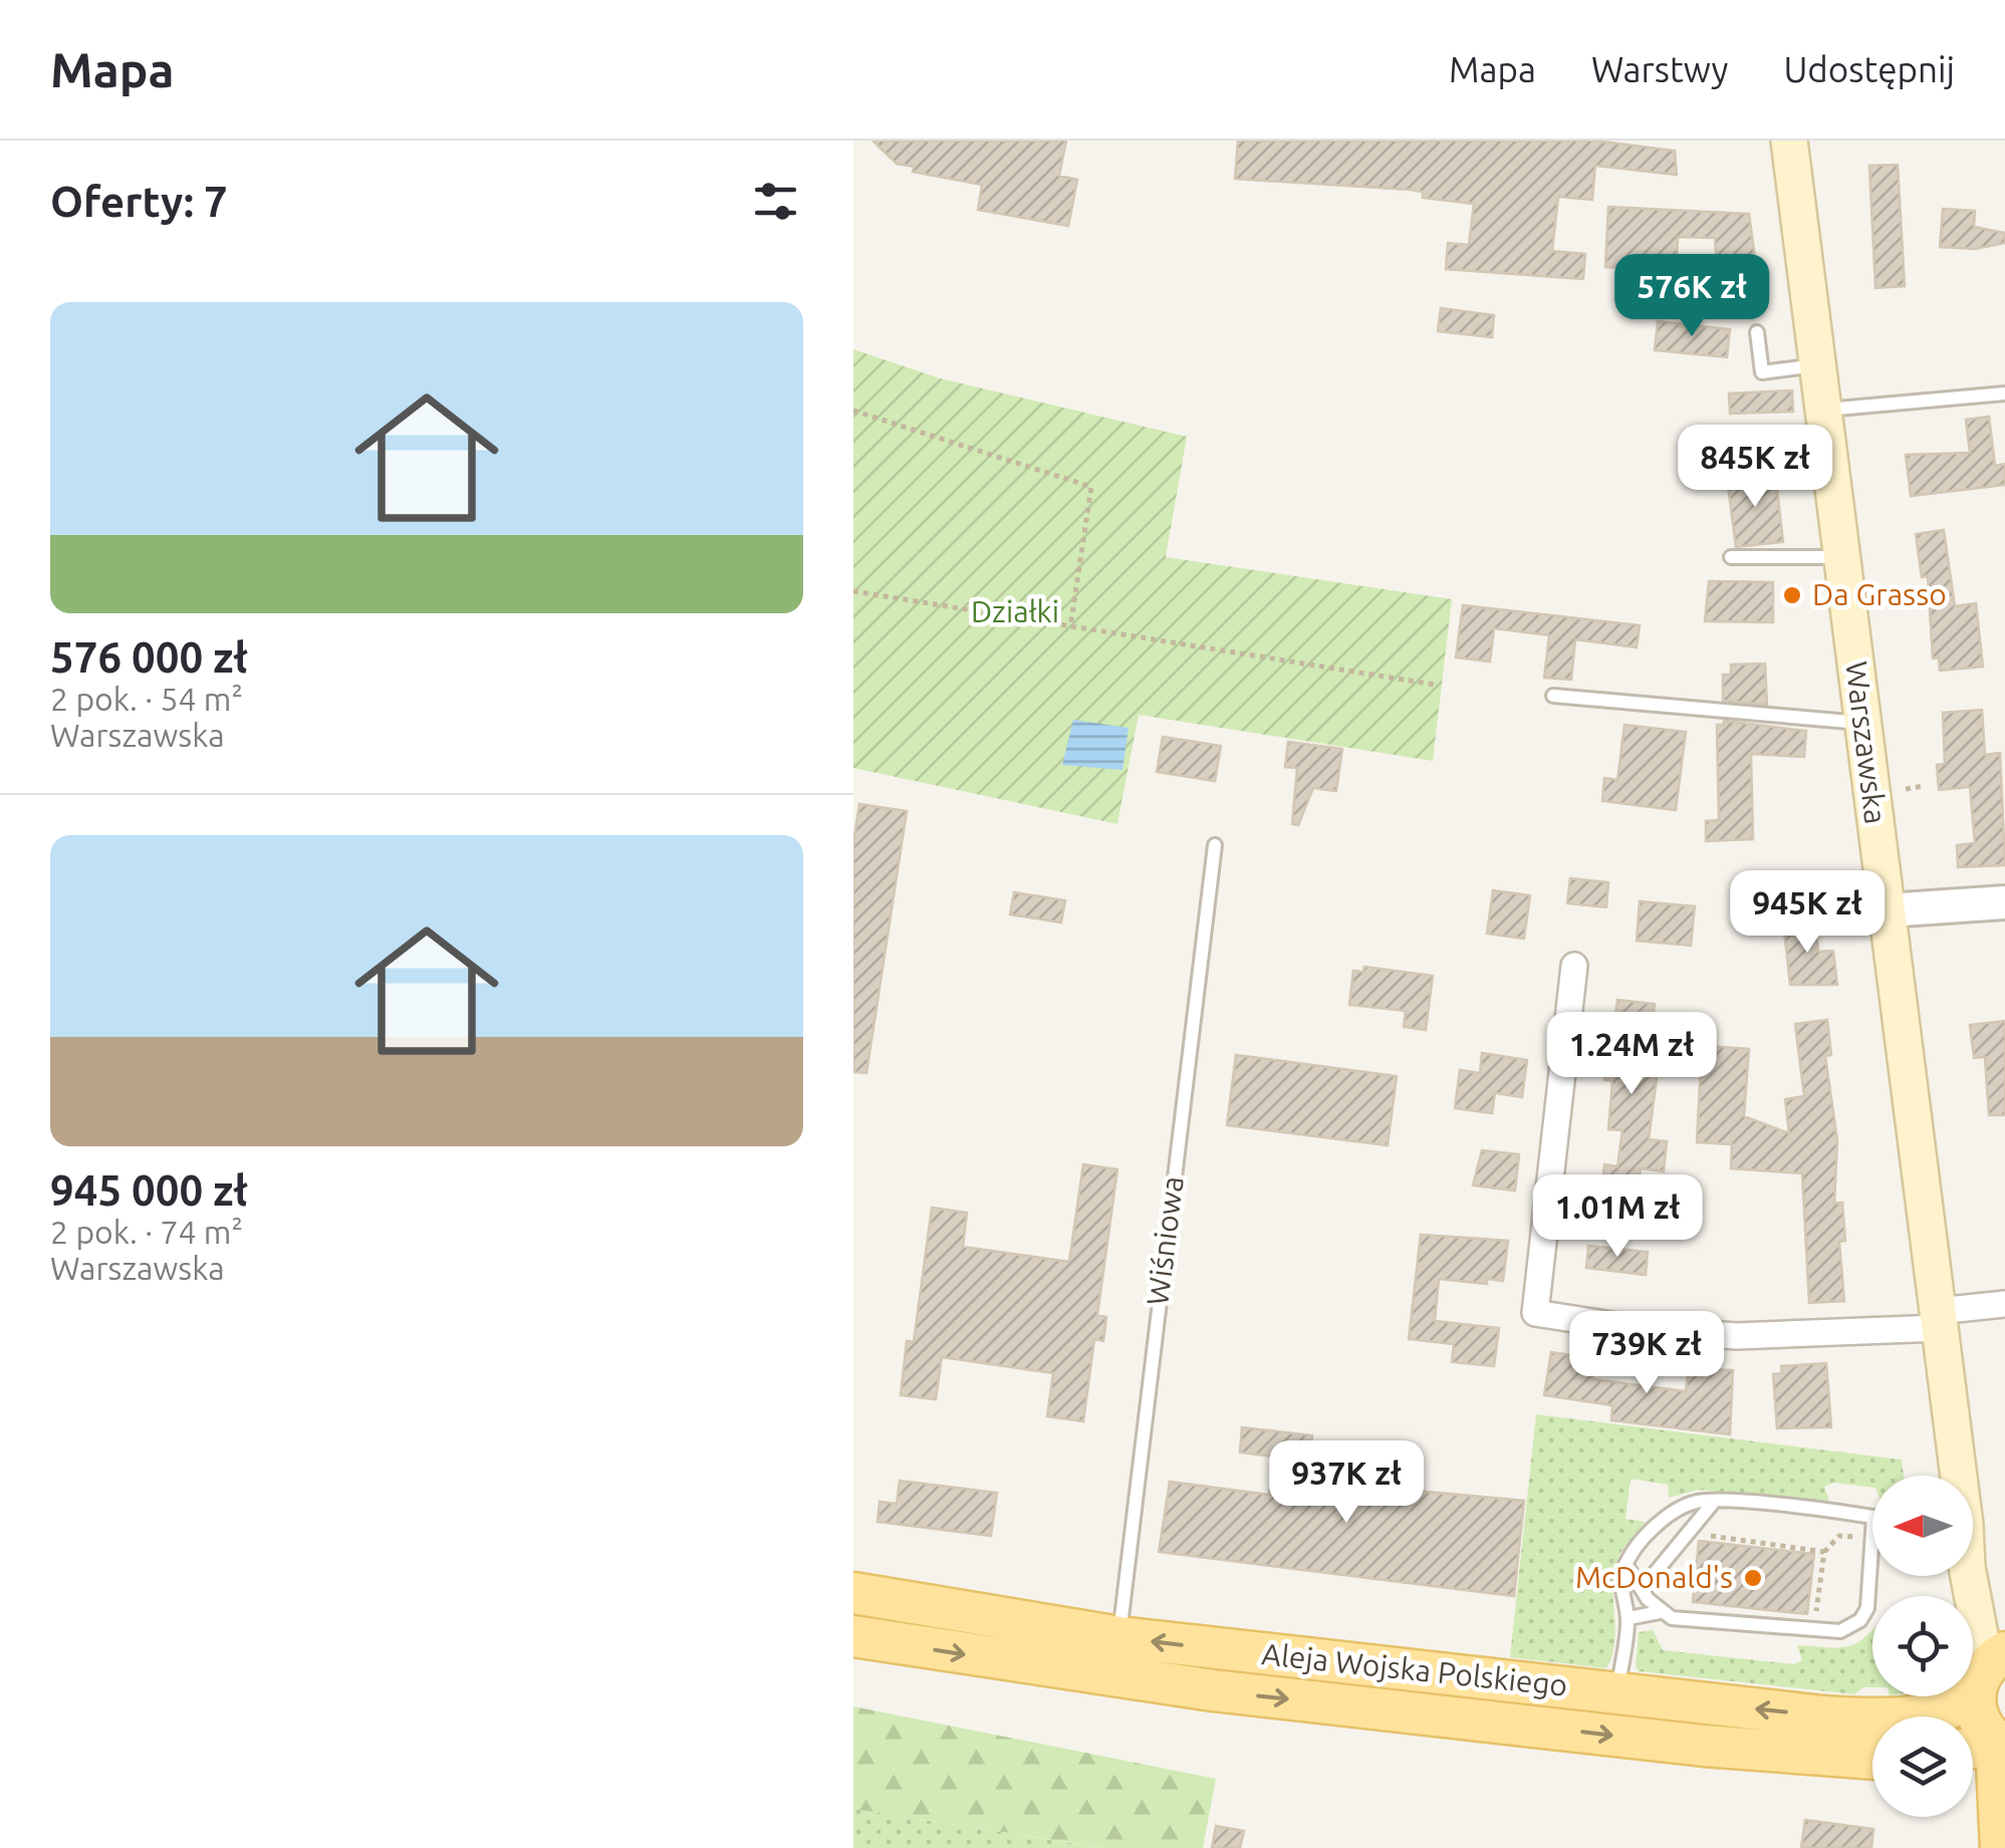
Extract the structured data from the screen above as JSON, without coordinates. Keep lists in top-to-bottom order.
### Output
{
  "streets": {
    "main road": ["Warszawska", "Aleja Wojska Polskiego"],
    "lane": ["Wiśniowa"]
  },
  "crossings": [
    ["Warszawska", "Aleja Wojska Polskiego"],
    ["Wiśniowa", "Aleja Wojska Polskiego"]
  ],
  "parks": ["Działki"],
  "places": ["Da Grasso", "McDonald's"],
  "north": "left",
  "page": {
    "header": "Mapa",
    "nav": ["Mapa", "Warstwy", "Udostępnij"],
    "heading": "Oferty: 7",
    "price": [
      "576K zł",
      "845K zł",
      "945K zł",
      "1.24M zł",
      "1.01M zł",
      "739K zł",
      "937K zł"
    ],
    "list": [
      {
        "name": "576 000 zł",
        "note": "2 pok. · 54 m² · Warszawska"
      },
      {
        "name": "945 000 zł",
        "note": "2 pok. · 74 m² · Warszawska"
      }
    ]
  }
}
